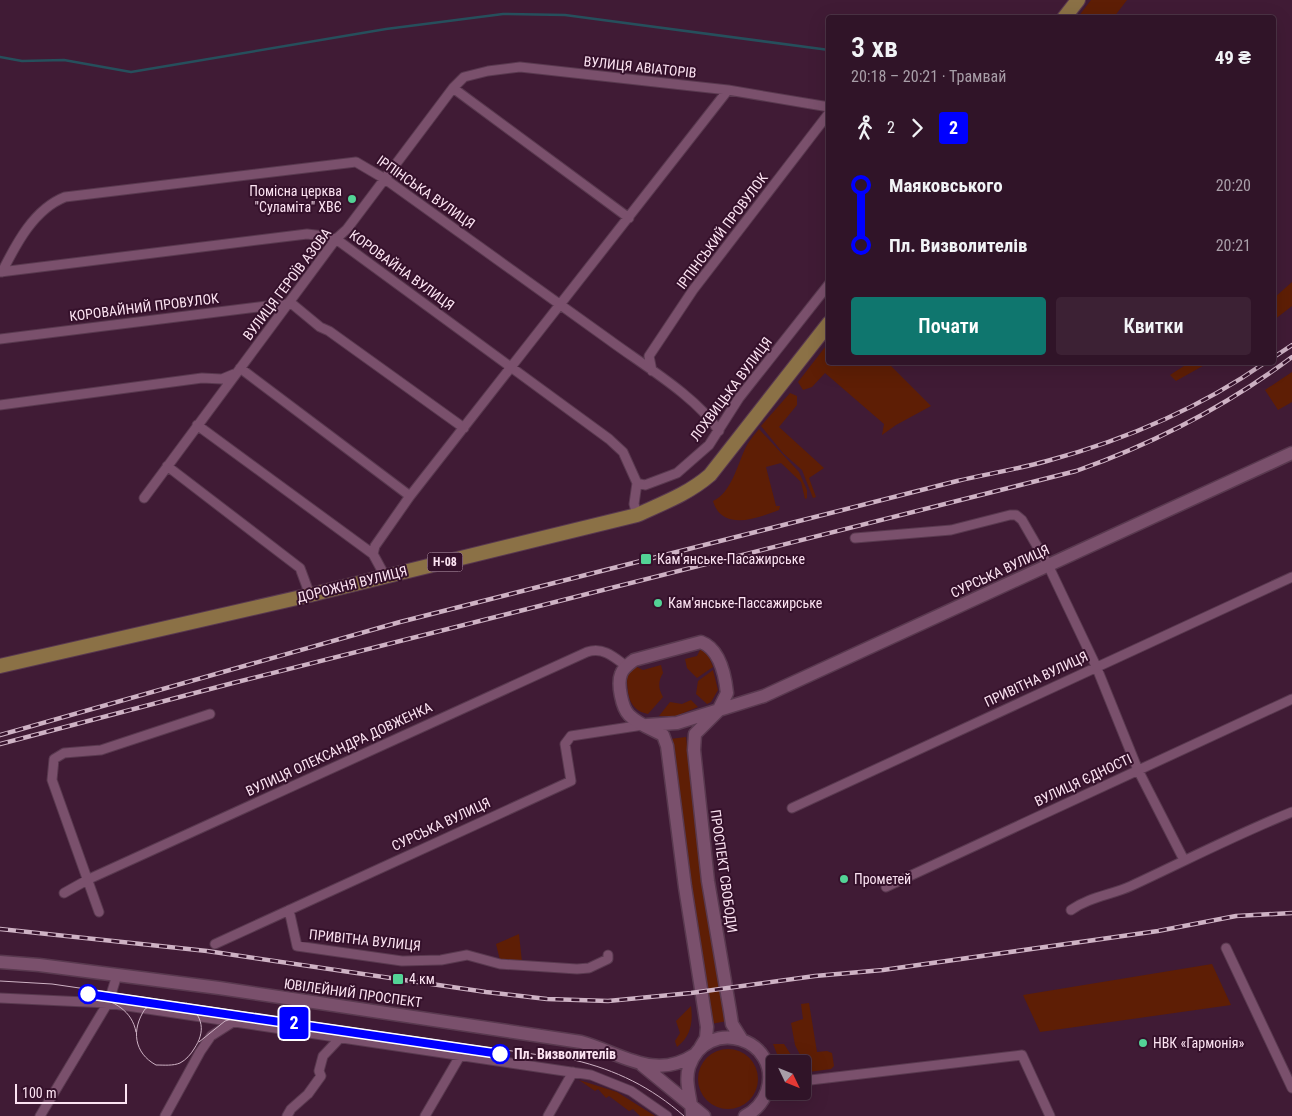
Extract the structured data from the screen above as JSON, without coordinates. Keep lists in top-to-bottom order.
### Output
{
  "streets": {
    "main road": [
      "Н-08",
      "СУРСЬКА ВУЛИЦЯ",
      "ДОРОЖНЯ ВУЛИЦЯ",
      "ПРОСПЕКТ СВОБОДИ",
      "ЮВІЛЕЙНИЙ ПРОСПЕКТ"
    ],
    "street": [
      "ВУЛИЦЯ АВІАТОРІВ",
      "ІРПІНСЬКА ВУЛИЦЯ",
      "ІРПІНСЬКИЙ ПРОВУЛОК",
      "КОРОВАЙНА ВУЛИЦЯ",
      "ВУЛИЦЯ ГЕРОЇВ АЗОВА",
      "КОРОВАЙНИЙ ПРОВУЛОК",
      "ЛОХВИЦЬКА ВУЛИЦЯ",
      "ПРИВІТНА ВУЛИЦЯ",
      "ВУЛИЦЯ ОЛЕКСАНДРА ДОВЖЕНКА",
      "ВУЛИЦЯ ЄДНОСТІ"
    ]
  },
  "crossings": [
    ["ВУЛИЦЯ АВІАТОРІВ", "ВУЛИЦЯ ГЕРОЇВ АЗОВА"],
    ["ІРПІНСЬКА ВУЛИЦЯ", "КОРОВАЙНА ВУЛИЦЯ"],
    ["ІРПІНСЬКА ВУЛИЦЯ", "ВУЛИЦЯ ГЕРОЇВ АЗОВА"],
    ["ІРПІНСЬКА ВУЛИЦЯ", "ЛОХВИЦЬКА ВУЛИЦЯ"],
    ["КОРОВАЙНА ВУЛИЦЯ", "ВУЛИЦЯ ГЕРОЇВ АЗОВА"],
    ["КОРОВАЙНА ВУЛИЦЯ", "ЛОХВИЦЬКА ВУЛИЦЯ"],
    ["ВУЛИЦЯ ГЕРОЇВ АЗОВА", "КОРОВАЙНИЙ ПРОВУЛОК"],
    ["СУРСЬКА ВУЛИЦЯ", "ПРИВІТНА ВУЛИЦЯ"],
    ["СУРСЬКА ВУЛИЦЯ", "ВУЛИЦЯ ОЛЕКСАНДРА ДОВЖЕНКА"],
    ["СУРСЬКА ВУЛИЦЯ", "ПРОСПЕКТ СВОБОДИ"],
    ["ВУЛИЦЯ ОЛЕКСАНДРА ДОВЖЕНКА", "ПРОСПЕКТ СВОБОДИ"],
    ["ПРОСПЕКТ СВОБОДИ", "ЮВІЛЕЙНИЙ ПРОСПЕКТ"]
  ],
  "places": {
    "other": [
      "Помісна церква \"Суламіта\" ХВЄ",
      "Кам'янське-Пассажирське",
      "Прометей",
      "НВК «Гармонія»",
      "Пл. Визволителів"
    ],
    "transit": ["Кам'янське-Пасажирське", "4 км"]
  },
  "lines": ["tram line 2"],
  "scale_bar": "100 m",
  "north": "bottom right",
  "page": {
    "on_map": "2",
    "heading": ["3 хв", "20:18 – 20:21 · Трамвай", "49 ₴"],
    "legs": ["2", "2"],
    "list": [
      {
        "name": "Маяковського",
        "value": "20:20"
      },
      {
        "name": "Пл. Визволителів",
        "value": "20:21"
      }
    ],
    "buttons": ["Почати", "Квитки"],
    "scale": "100 m"
  }
}
